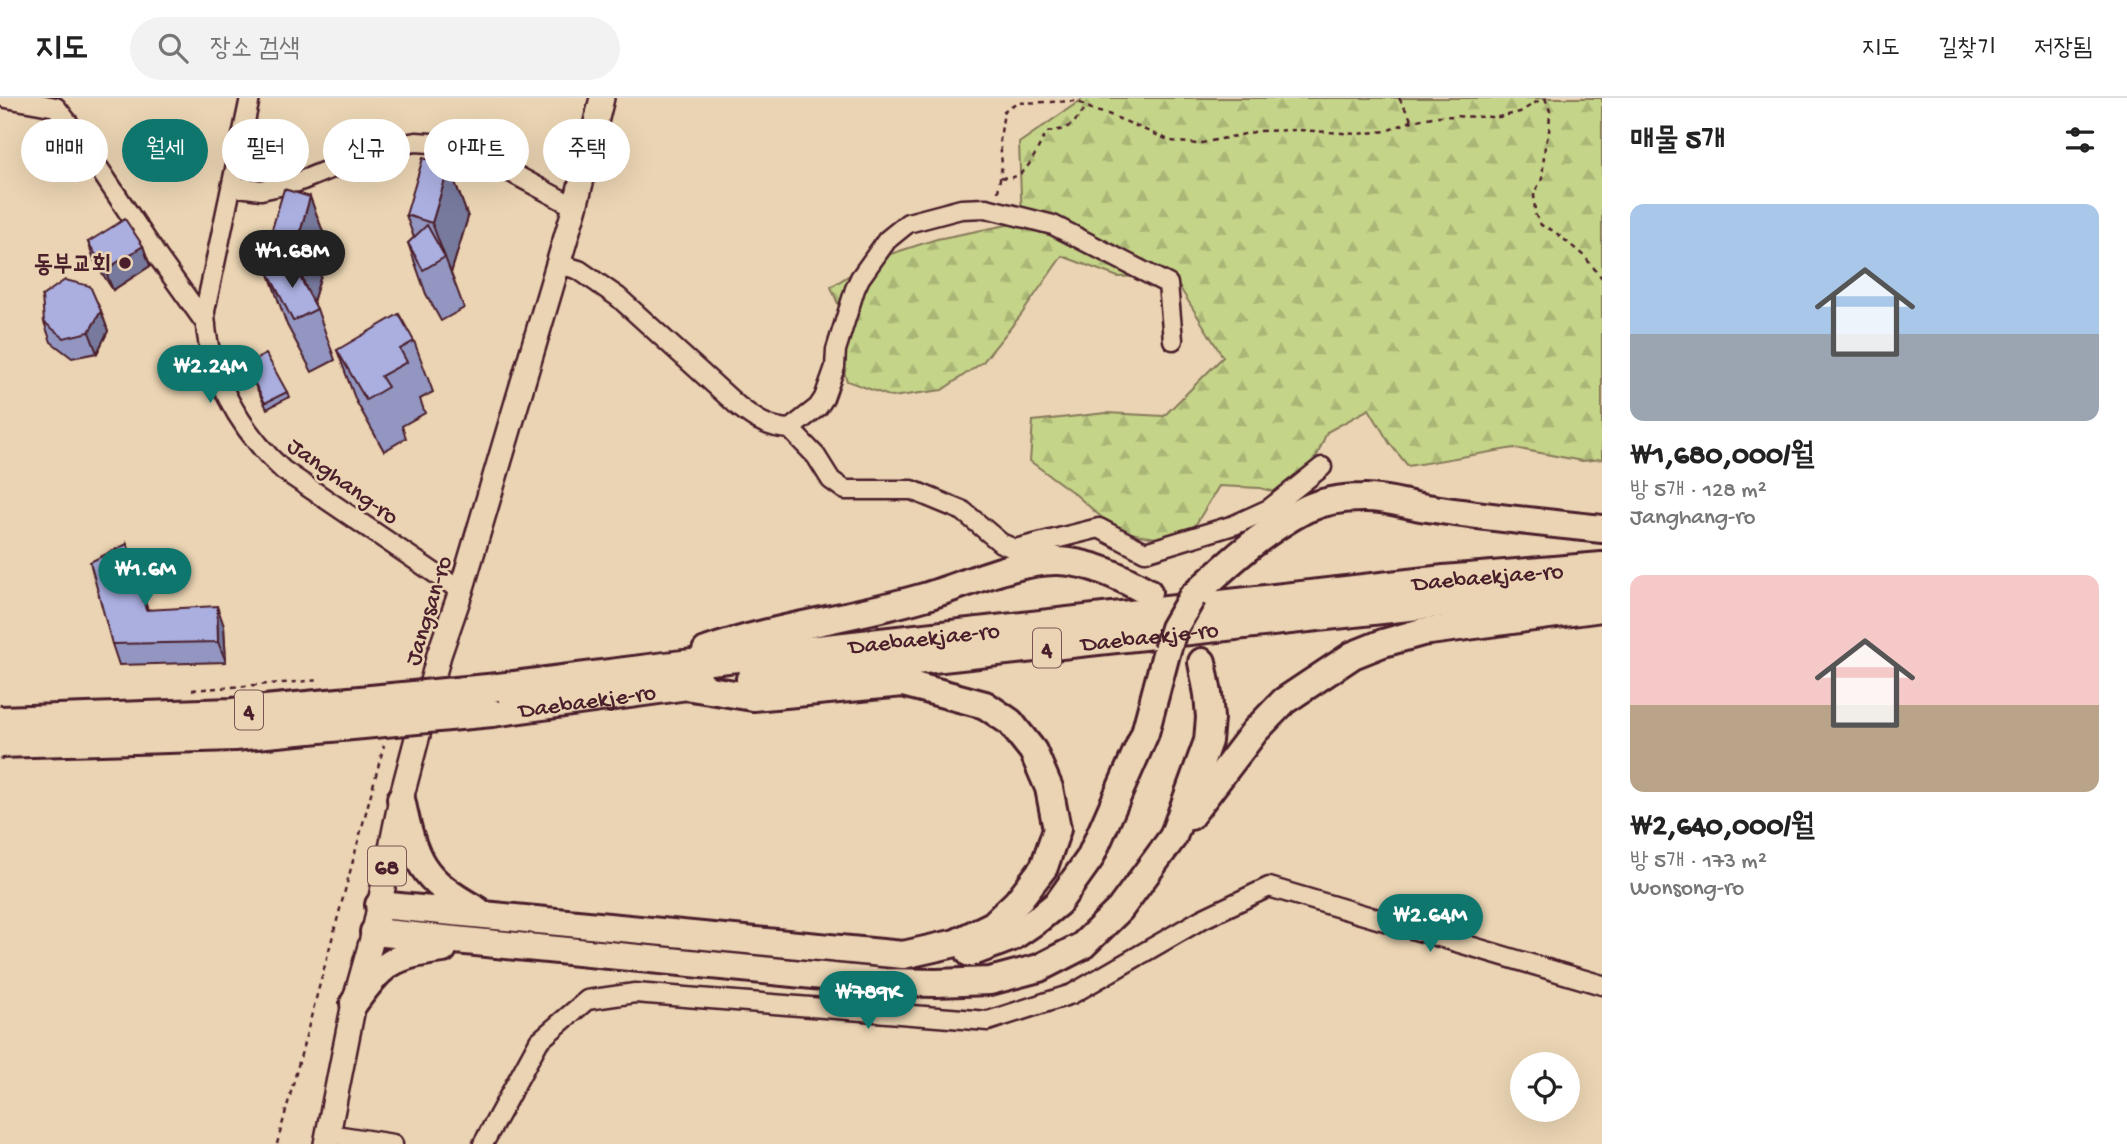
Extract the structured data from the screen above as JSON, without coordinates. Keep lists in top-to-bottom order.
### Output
{
  "streets": {
    "highway": ["Daebaekjae-ro", "Daebaekje-ro", "4"],
    "main road": ["Jangsan-ro", "68"],
    "street": ["Janghang-ro"]
  },
  "crossings": [
    ["Janghang-ro", "Jangsan-ro"],
    ["Daebaekjae-ro", "Daebaekje-ro"],
    ["Daebaekjae-ro", "4"],
    ["Daebaekje-ro", "4"]
  ],
  "places": ["동부교회"],
  "page": {
    "header": "지도",
    "search": "장소 검색",
    "nav": ["지도", "길찾기", "저장됨"],
    "heading": "매물 5개",
    "chip": [
      "매매",
      "월세",
      "필터",
      "신규",
      "아파트",
      "주택"
    ],
    "list": [
      {
        "name": "₩1,680,000/월",
        "note": "방 5개 · 128 m² · Janghang-ro"
      },
      {
        "name": "₩2,640,000/월",
        "note": "방 5개 · 173 m² · Wonsong-ro"
      }
    ],
    "price": [
      "₩1.68M",
      "₩2.24M",
      "₩1.6M",
      "₩2.64M",
      "₩789K"
    ]
  }
}
